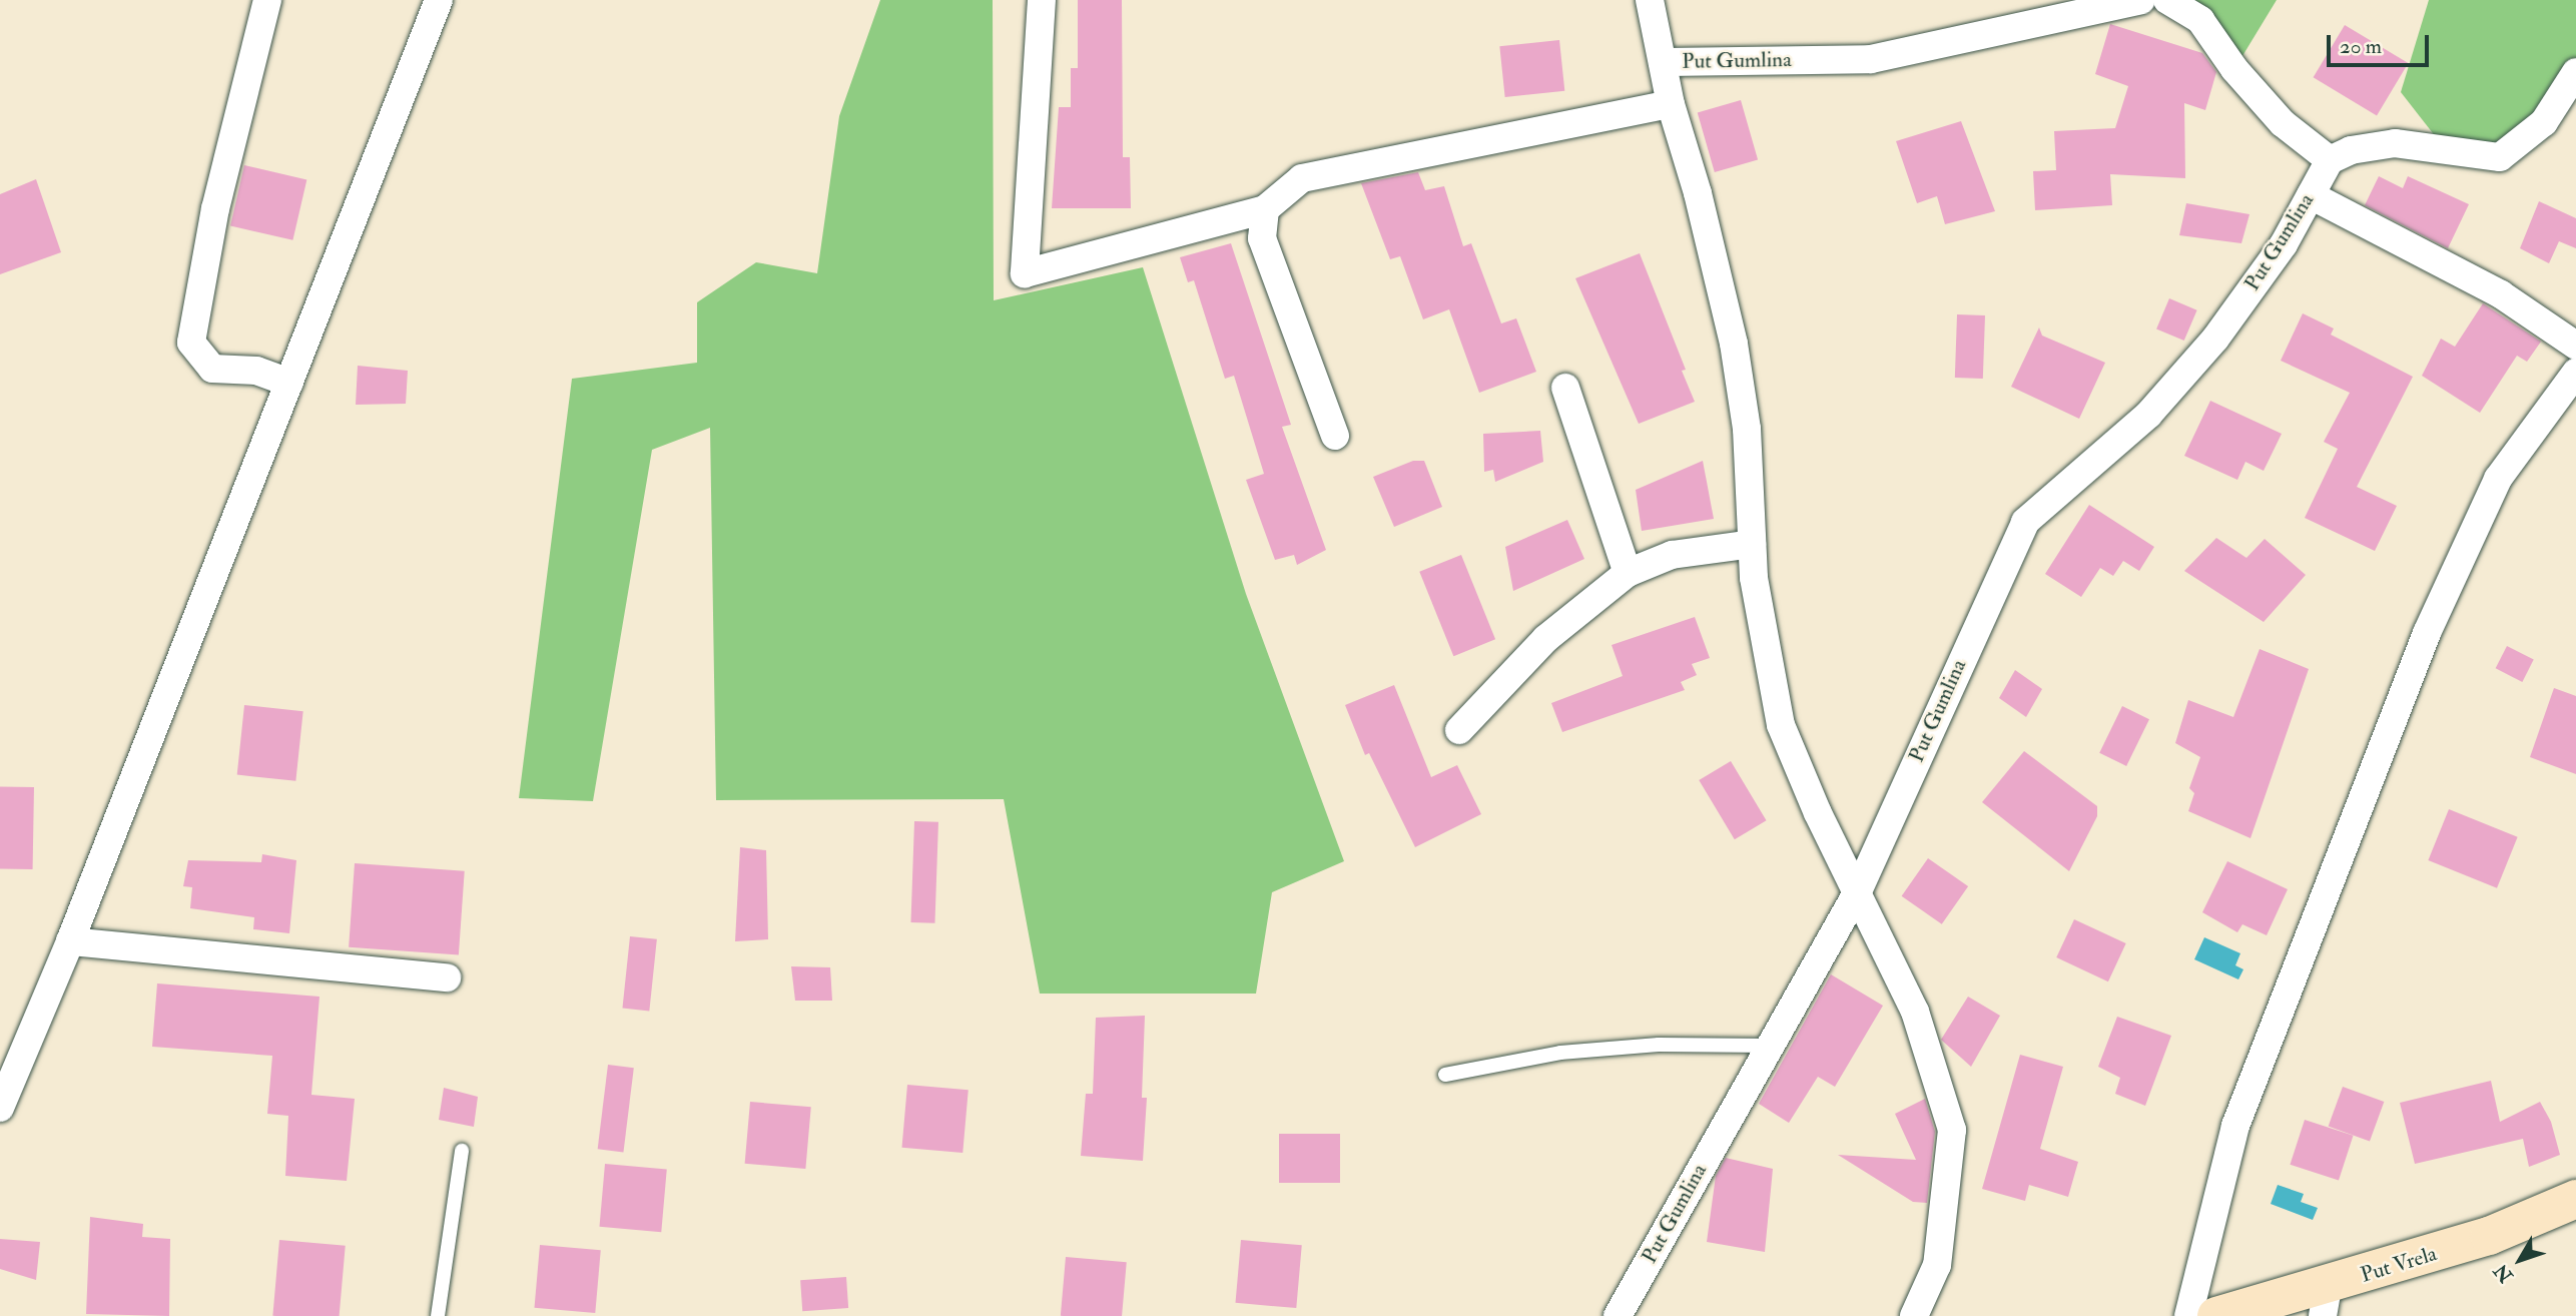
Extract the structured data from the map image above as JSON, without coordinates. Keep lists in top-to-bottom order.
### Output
{
  "streets": {
    "main road": ["Put Vrela"],
    "street": ["Put Gumlina"]
  },
  "scale_bar": "20 m",
  "north": "bottom left"
}
